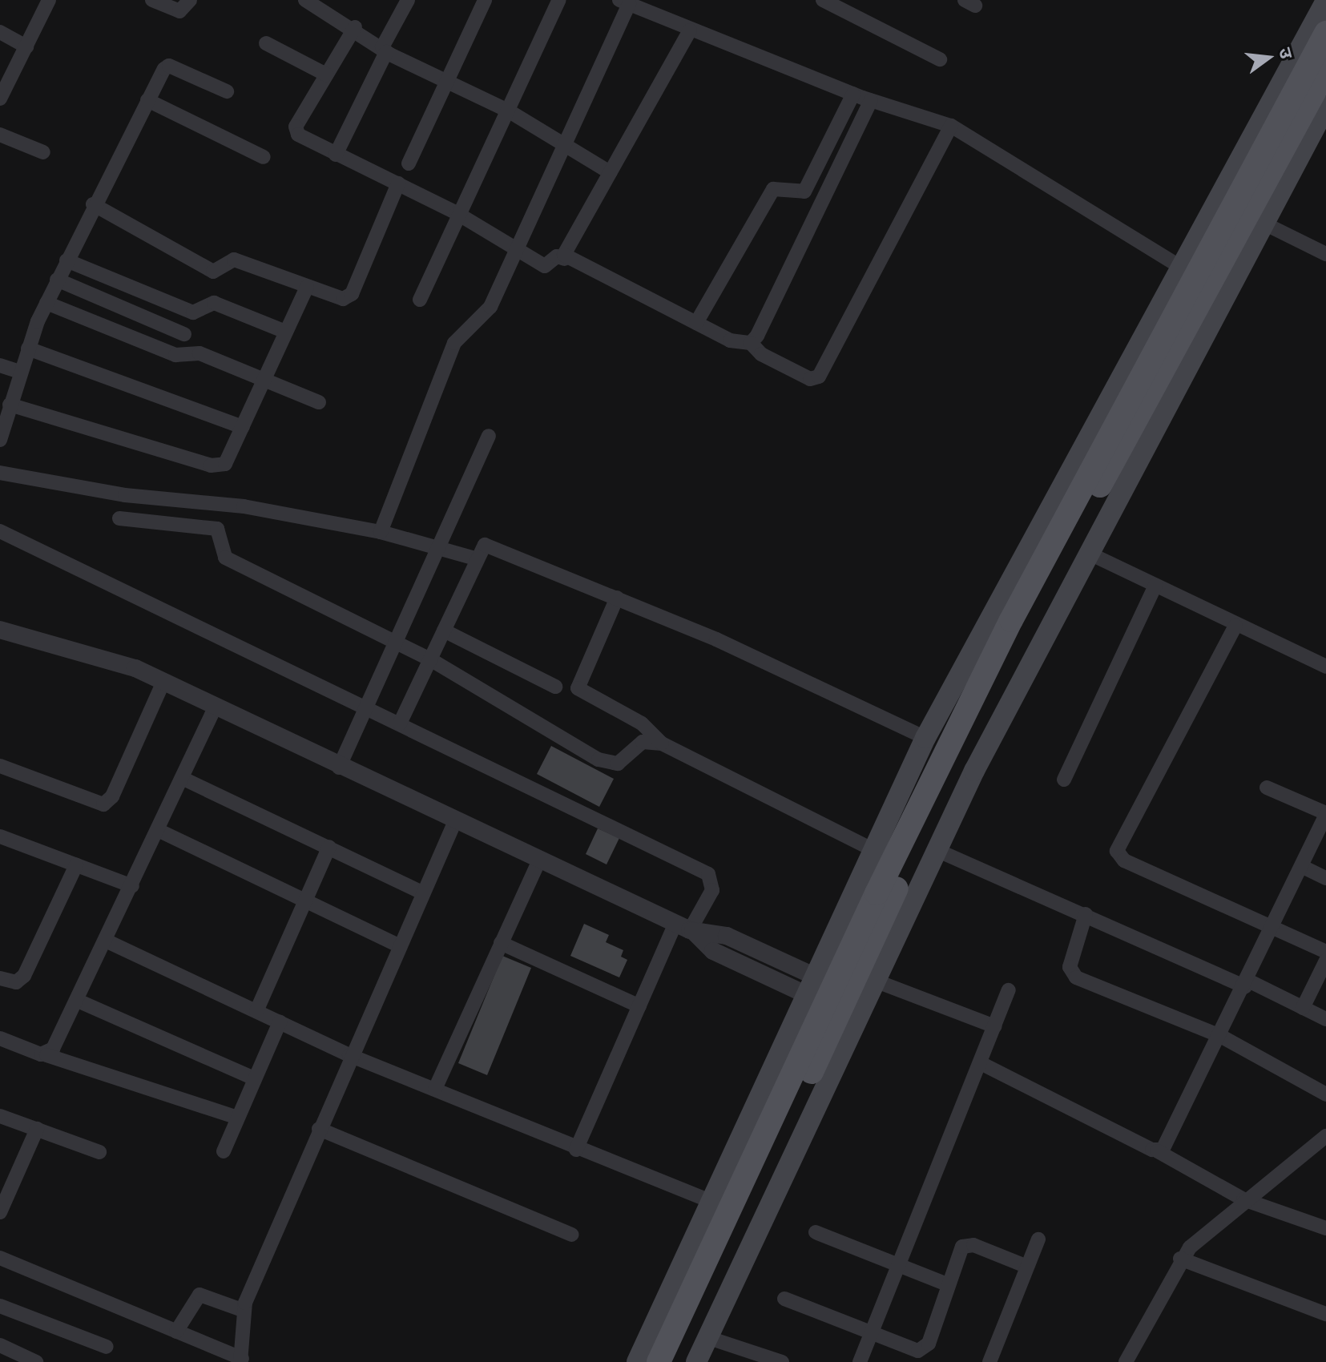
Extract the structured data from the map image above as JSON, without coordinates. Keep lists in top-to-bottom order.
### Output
{
  "north": "right"
}
